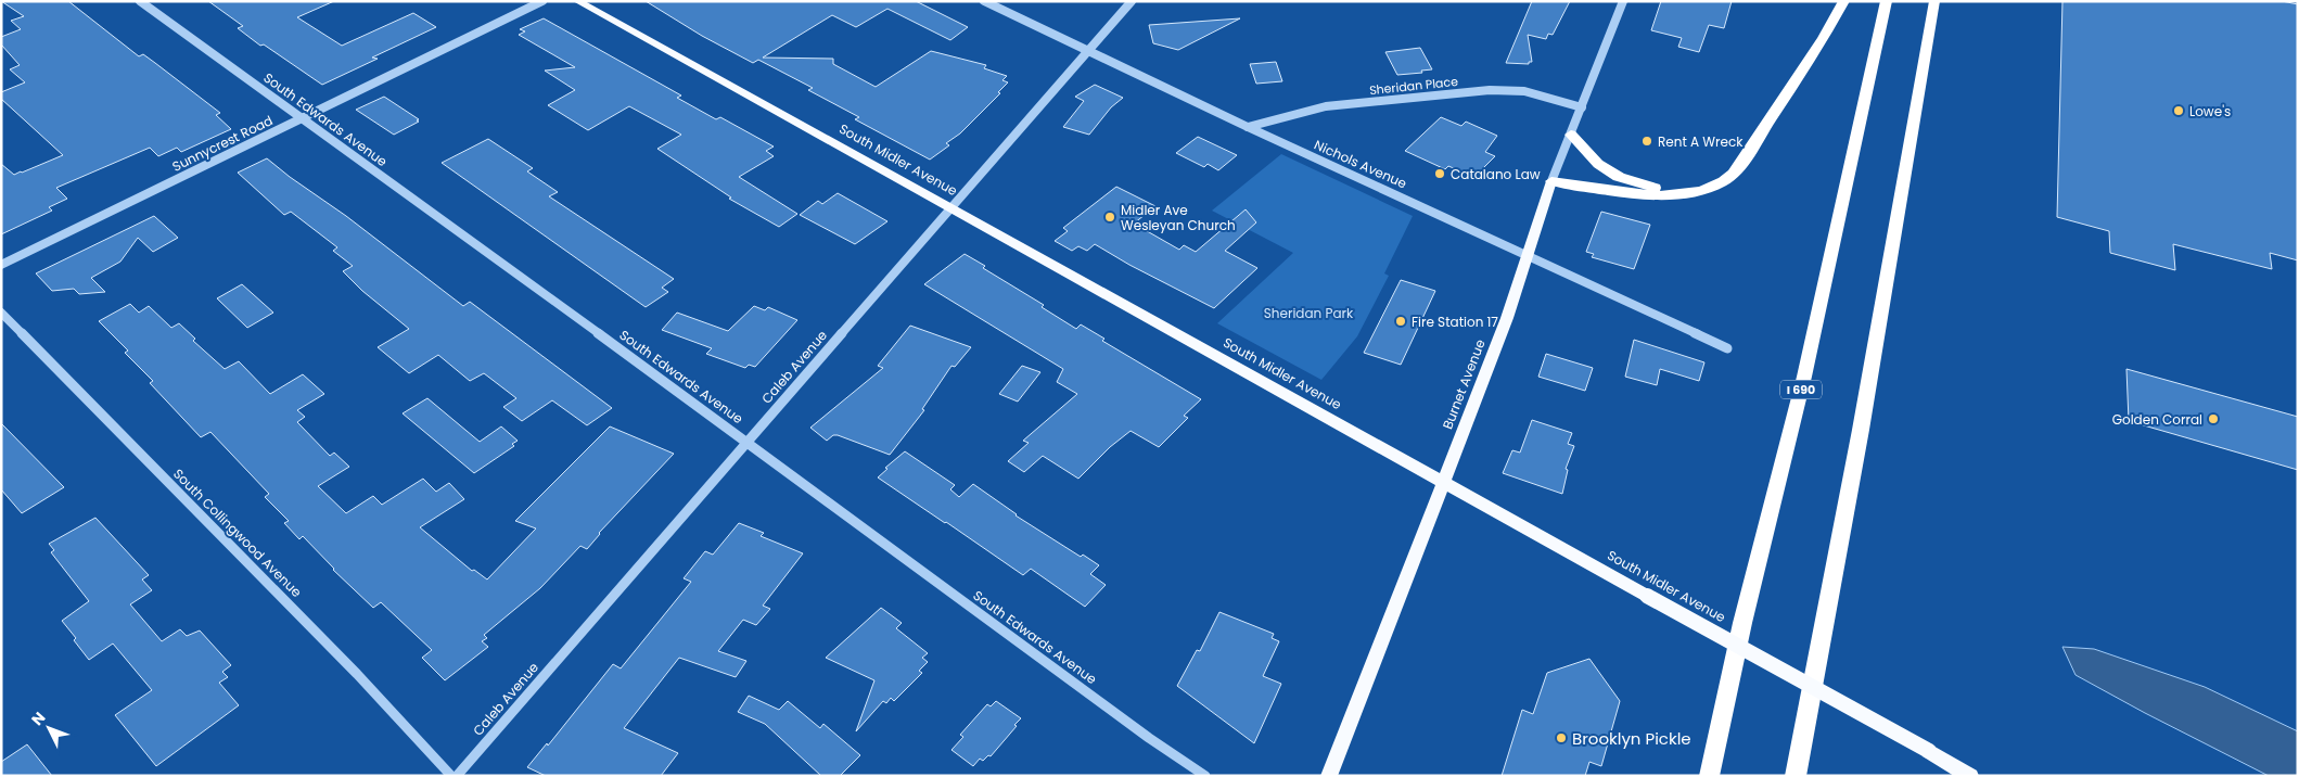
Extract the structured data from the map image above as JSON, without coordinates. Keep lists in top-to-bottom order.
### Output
{
  "streets": {
    "highway": ["I 690"],
    "main road": ["South Midler Avenue", "Burnet Avenue"],
    "street": [
      "Sheridan Place",
      "South Edwards Avenue",
      "Sunnycrest Road",
      "Nichols Avenue",
      "Caleb Avenue",
      "South Collingwood Avenue"
    ]
  },
  "crossings": [
    ["Sheridan Place", "Nichols Avenue"],
    ["Sheridan Place", "Burnet Avenue"],
    ["South Edwards Avenue", "Sunnycrest Road"],
    ["South Edwards Avenue", "Caleb Avenue"],
    ["South Midler Avenue", "Caleb Avenue"],
    ["South Midler Avenue", "Burnet Avenue"],
    ["Nichols Avenue", "Caleb Avenue"],
    ["Nichols Avenue", "Burnet Avenue"]
  ],
  "parks": ["Sheridan Park"],
  "places": [
    "Lowe's",
    "Rent A Wreck",
    "Catalano Law",
    "Midler Ave Wesleyan Church",
    "Fire Station 17",
    "Golden Corral",
    "Brooklyn Pickle"
  ],
  "north": "top left"
}
